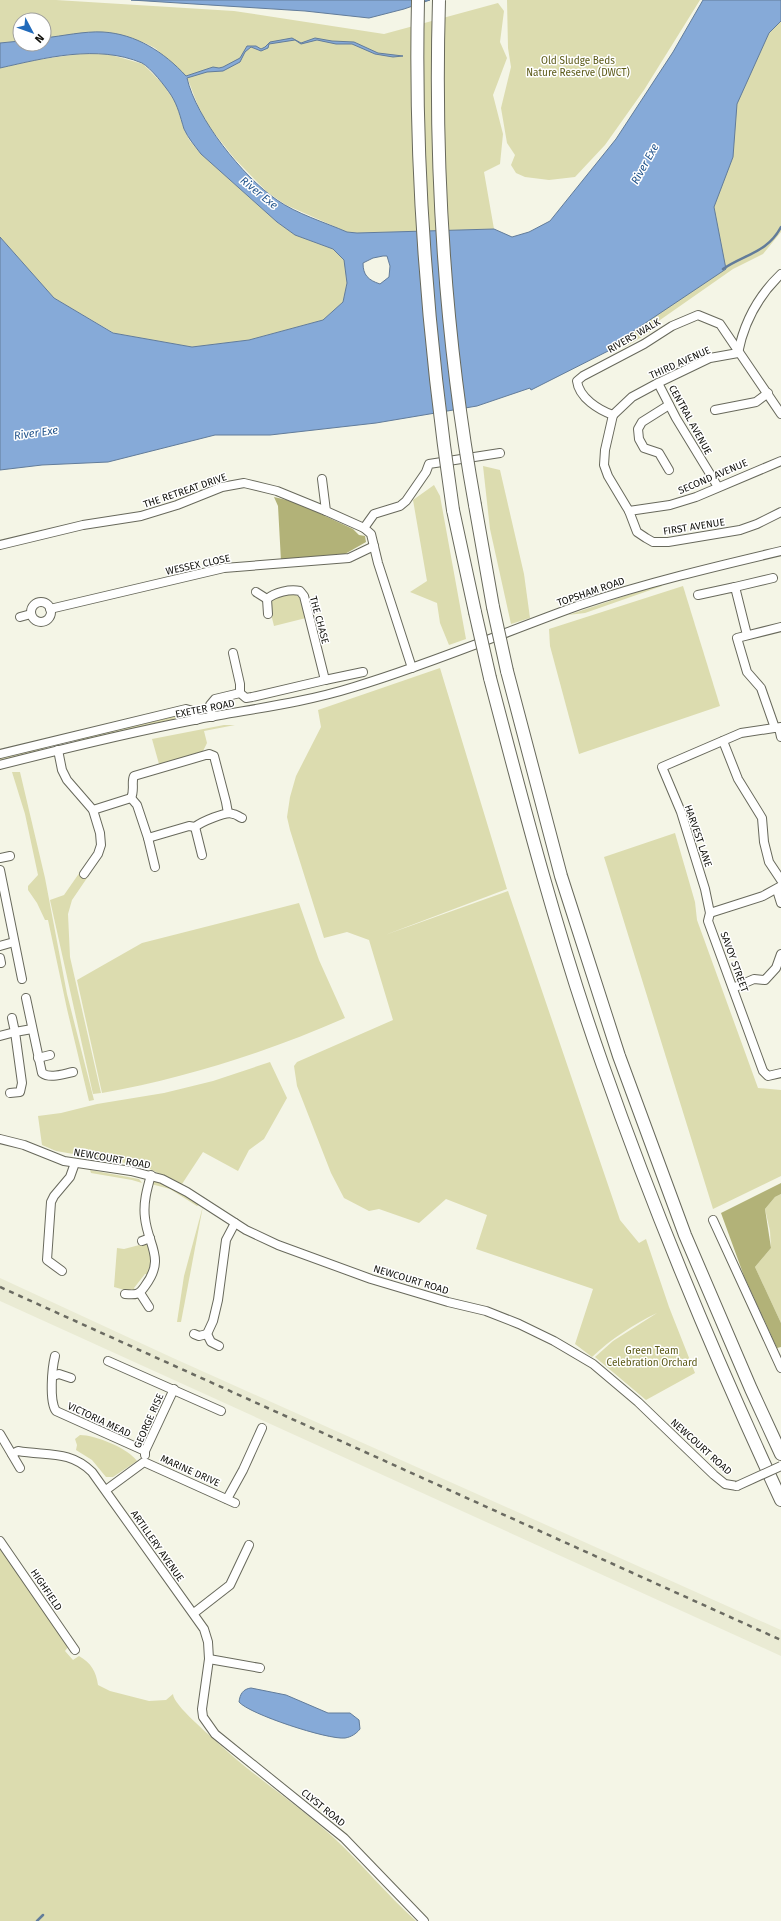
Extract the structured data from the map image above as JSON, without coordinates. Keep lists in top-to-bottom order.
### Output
{
  "streets": {
    "street": [
      "RIVERS WALK",
      "THIRD AVENUE",
      "CENTRAL AVENUE",
      "SECOND AVENUE",
      "THE RETREAT DRIVE",
      "FIRST AVENUE",
      "WESSEX CLOSE",
      "TOPSHAM ROAD",
      "THE CHASE",
      "EXETER ROAD",
      "HARVEST LANE",
      "SAVOY STREET",
      "NEWCOURT ROAD",
      "VICTORIA MEAD",
      "GEORGE RISE",
      "MARINE DRIVE",
      "ARTILLERY AVENUE",
      "HIGHFIELD",
      "CLYST ROAD"
    ]
  },
  "crossings": [
    ["RIVERS WALK", "THIRD AVENUE"],
    ["RIVERS WALK", "FIRST AVENUE"],
    ["THIRD AVENUE", "CENTRAL AVENUE"],
    ["THIRD AVENUE", "FIRST AVENUE"],
    ["CENTRAL AVENUE", "SECOND AVENUE"],
    ["SECOND AVENUE", "FIRST AVENUE"],
    ["TOPSHAM ROAD", "EXETER ROAD"],
    ["HARVEST LANE", "SAVOY STREET"],
    ["VICTORIA MEAD", "GEORGE RISE"],
    ["GEORGE RISE", "MARINE DRIVE"],
    ["MARINE DRIVE", "ARTILLERY AVENUE"],
    ["ARTILLERY AVENUE", "CLYST ROAD"]
  ],
  "water": ["River Exe"],
  "parks": ["Old Sludge Beds Nature Reserve (DWCT)", "Green Team Celebration Orchard"],
  "north": "bottom right"
}
